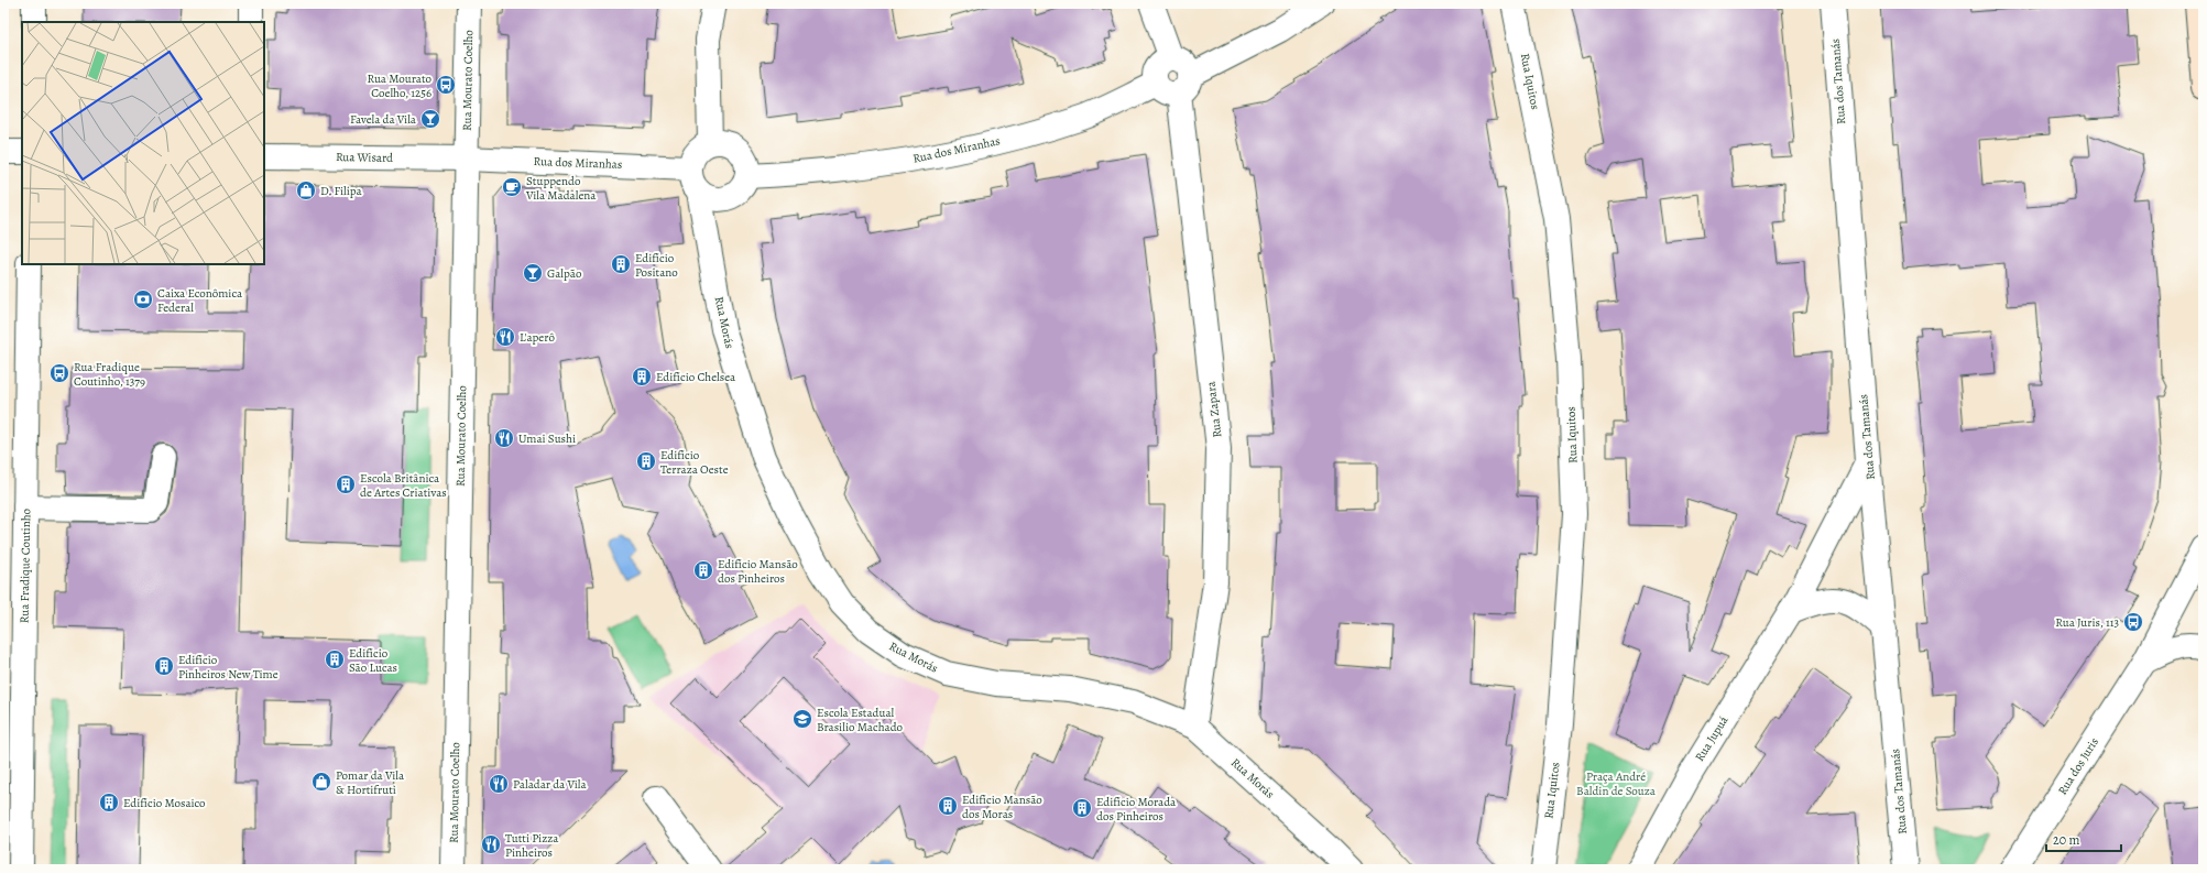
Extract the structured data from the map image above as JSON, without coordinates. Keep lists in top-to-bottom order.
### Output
{
  "streets": {
    "street": [
      "Rua Mourato Coelho",
      "Rua Iquitos",
      "Rua dos Tamanás",
      "Rua dos Miranhas",
      "Rua Wisard",
      "Rua Morás",
      "Rua Zapara",
      "Rua Fradique Coutinho",
      "Rua Jupuá",
      "Rua dos Juris"
    ]
  },
  "crossings": [
    ["Rua Mourato Coelho", "Rua dos Miranhas"],
    ["Rua Mourato Coelho", "Rua Wisard"],
    ["Rua dos Tamanás", "Rua Jupuá"],
    ["Rua dos Miranhas", "Rua Wisard"],
    ["Rua dos Miranhas", "Rua Morás"],
    ["Rua dos Miranhas", "Rua Zapara"],
    ["Rua Morás", "Rua Zapara"]
  ],
  "parks": ["Praça André Baldin de Souza"],
  "places": {
    "bus stop": ["Rua Mourato Coelho, 1256", "Rua Fradique Coutinho, 1379", "Rua Juris, 113"],
    "bar": ["Favela da Vila", "Galpão"],
    "cafe": ["Stuppendo Vila Madalena"],
    "shop": ["D. Filipa", "Pomar da Vila & Hortifruti"],
    "building": [
      "Edifício Positano",
      "Edifício Chelsea",
      "Edifício Terraza Oeste",
      "Escola Britânica de Artes Criativas",
      "Edifício Mansão dos Pinheiros",
      "Edifício São Lucas",
      "Edifício Pinheiros New Time",
      "Edifício Mosaico",
      "Edifício Mansão dos Moras",
      "Edifício Morada dos Pinheiros"
    ],
    "bank": ["Caixa Econômica Federal"],
    "restaurant": [
      "L'aperô",
      "Umai Sushi",
      "Paladar da Vila",
      "Tutti Pizza Pinheiros"
    ],
    "school or university": ["Escola Estadual Brasilio Machado"]
  },
  "scale_bar": "20 m"
}
